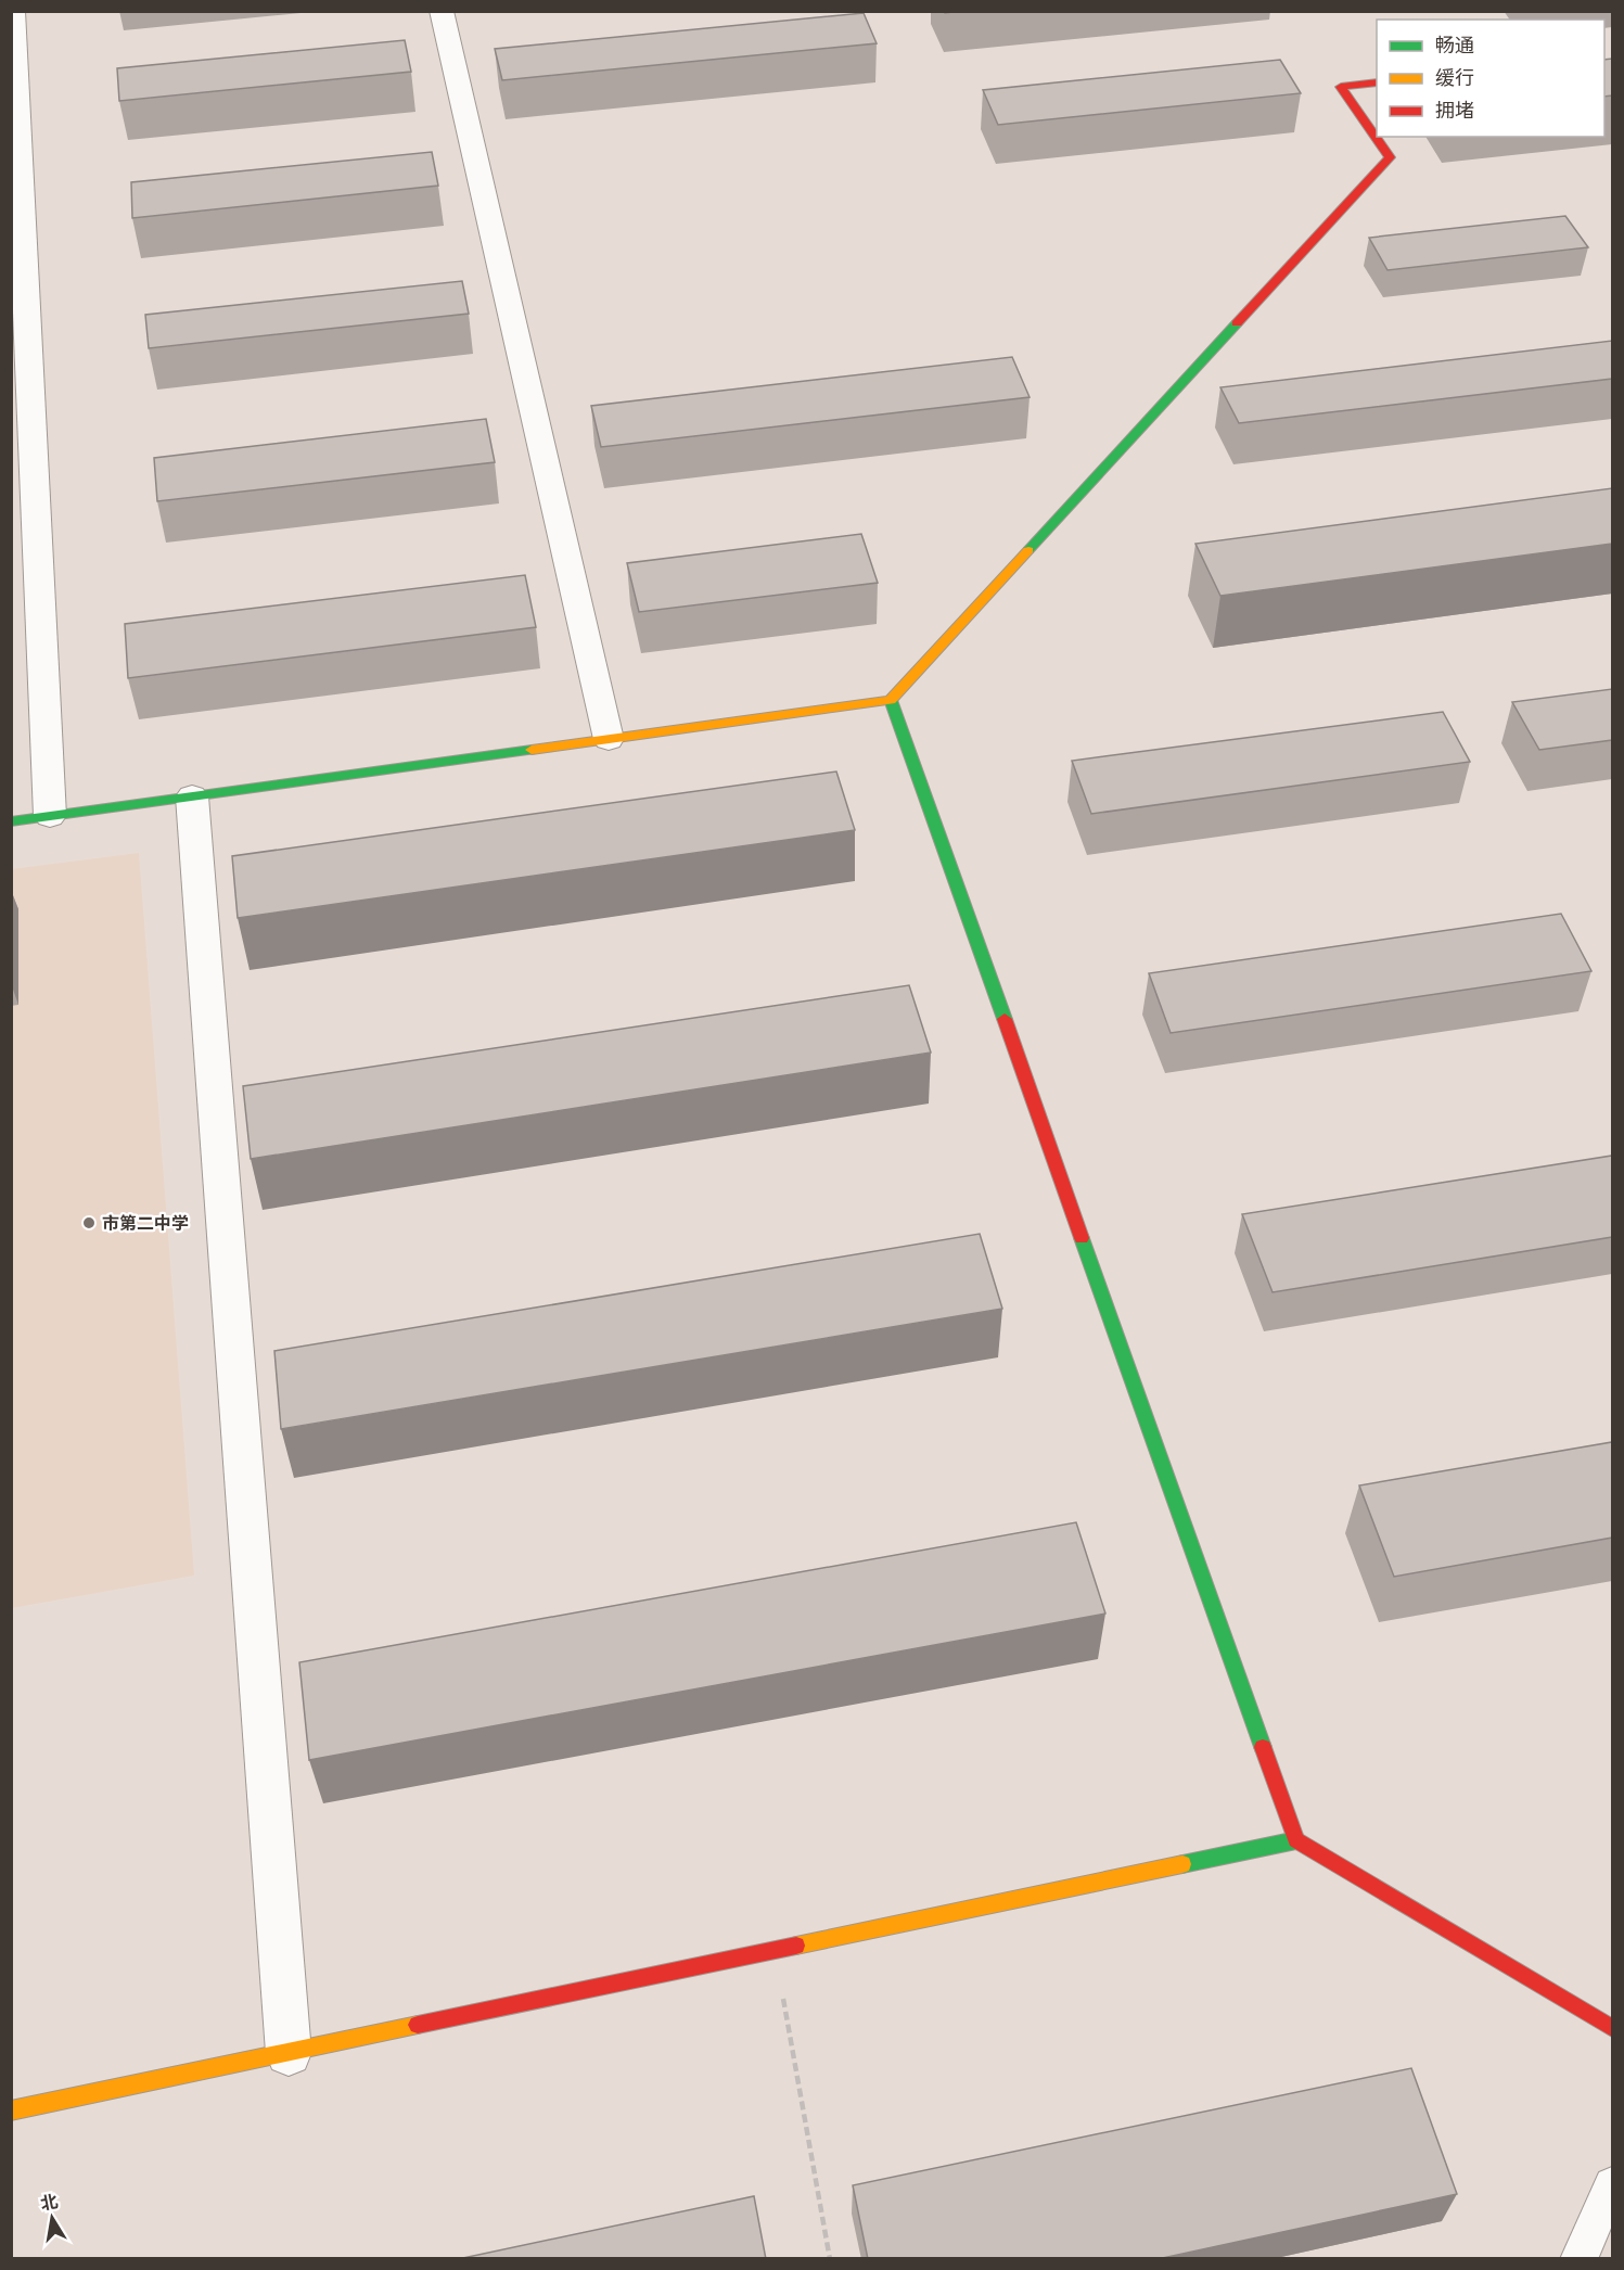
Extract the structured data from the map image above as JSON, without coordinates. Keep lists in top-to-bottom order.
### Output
{
  "places": ["市第二中学"],
  "legend": ["畅通", "缓行", "拥堵"],
  "north": "top"
}
